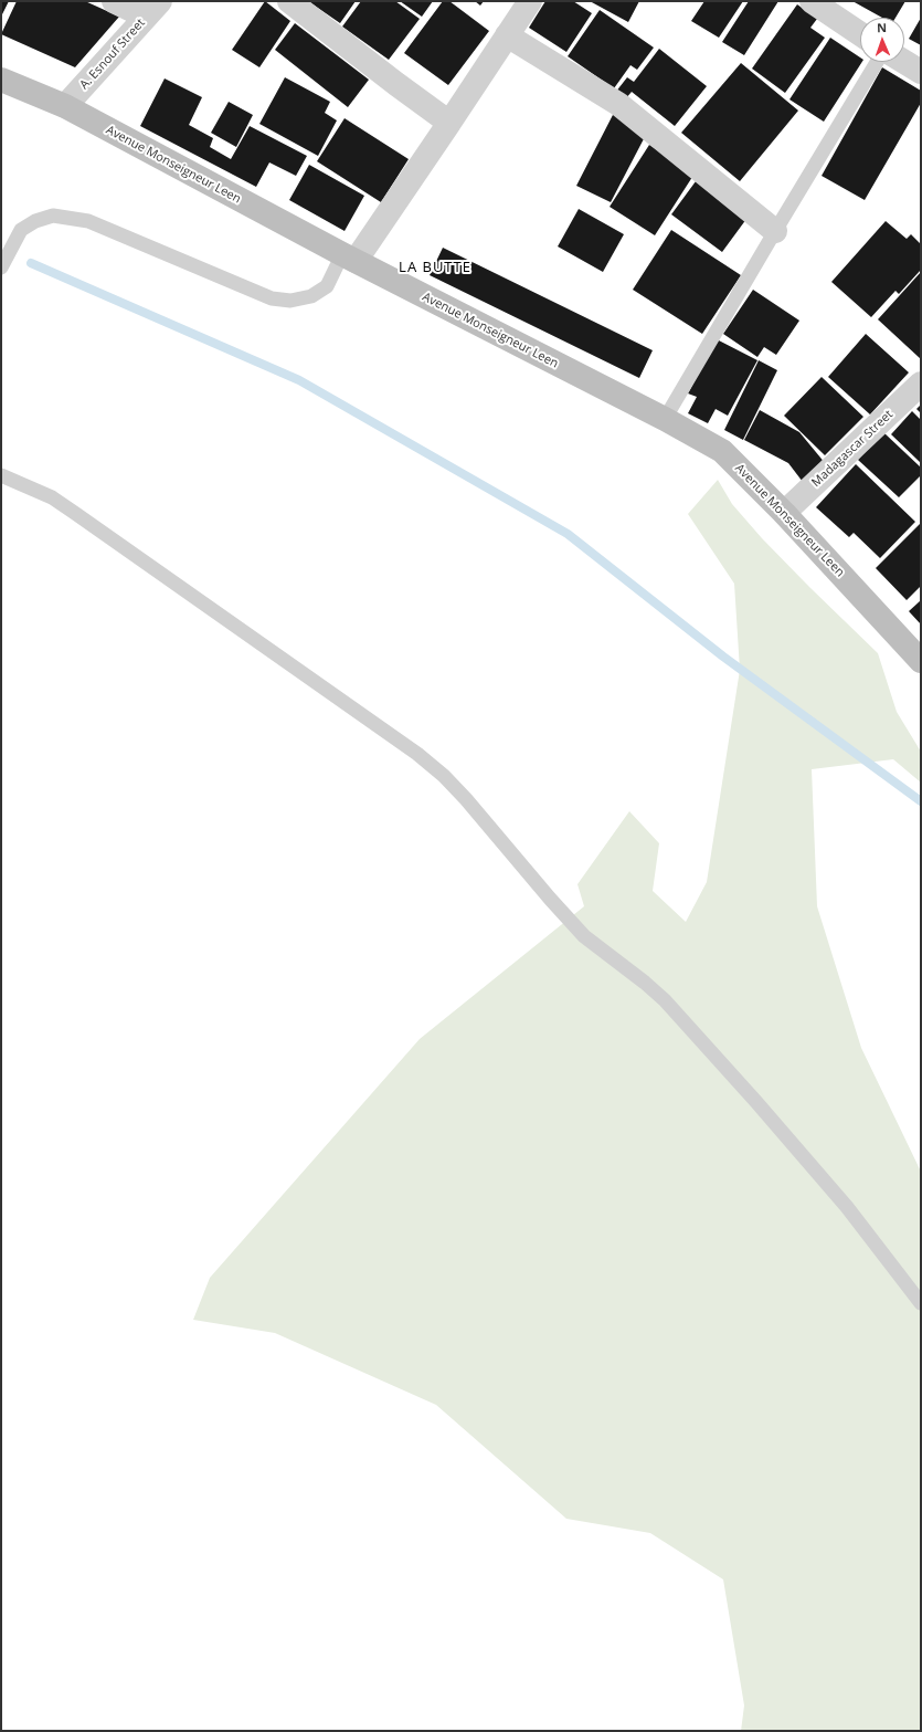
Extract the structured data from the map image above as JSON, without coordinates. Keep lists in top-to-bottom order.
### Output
{
  "streets": {
    "main road": ["Avenue Monseigneur Leen"],
    "street": ["A. Esnouf Street", "Madagascar Street"]
  },
  "crossings": [
    ["A. Esnouf Street", "Avenue Monseigneur Leen"],
    ["Avenue Monseigneur Leen", "Madagascar Street"]
  ],
  "districts": ["LA BUTTE"],
  "north": "top"
}
